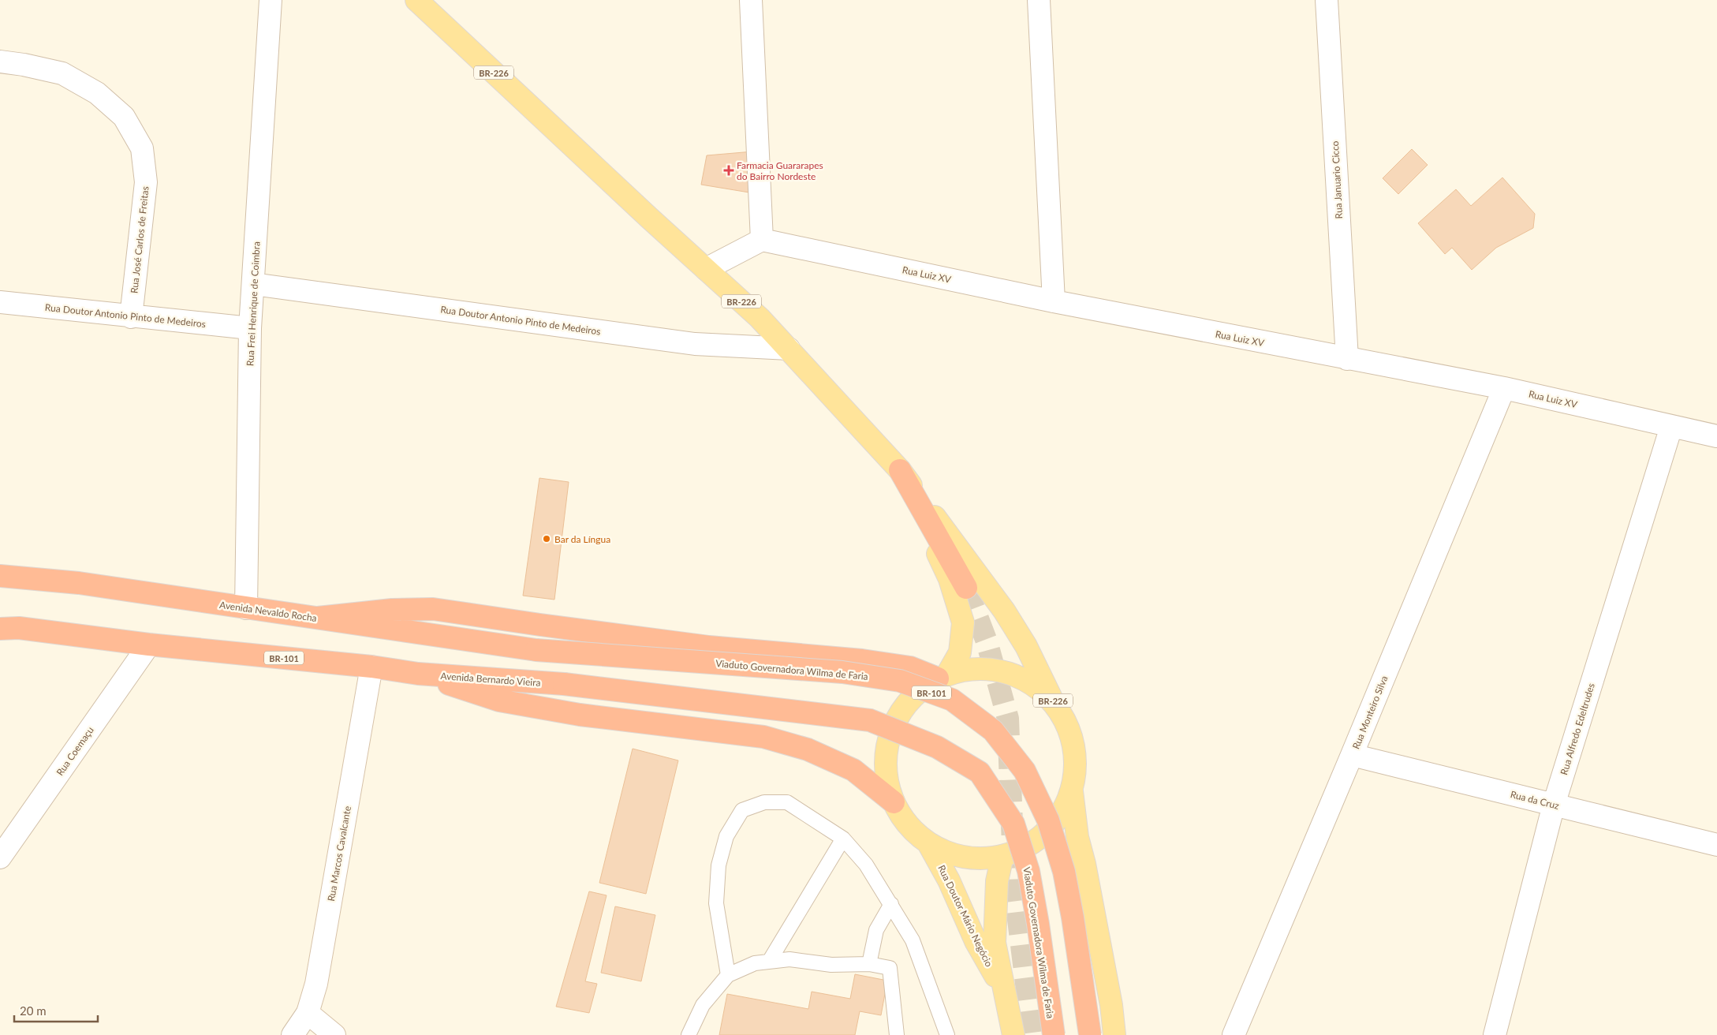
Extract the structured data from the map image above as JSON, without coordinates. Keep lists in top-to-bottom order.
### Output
{
  "streets": {
    "highway": [
      "Avenida Nevaldo Rocha",
      "BR-101",
      "Viaduto Governadora Wilma de Faria",
      "Avenida Bernardo Vieira"
    ],
    "main road": ["BR-226", "Rua Doutor Mário Negócio"],
    "street": [
      "Rua Januario Cicco",
      "Rua José Carlos de Freitas",
      "Rua Luiz XV",
      "Rua Frei Henrique de Coimbra",
      "Rua Doutor Antonio Pinto de Medeiros",
      "Rua Monteiro Silva",
      "Rua Alfredo Edeltrudes",
      "Rua Coemaçu",
      "Rua da Cruz",
      "Rua Marcos Cavalcante"
    ]
  },
  "crossings": [
    ["BR-226", "Rua Doutor Antonio Pinto de Medeiros"],
    ["BR-226", "Rua Doutor Mário Negócio"],
    ["Rua Januario Cicco", "Rua Luiz XV"],
    ["Rua José Carlos de Freitas", "Rua Doutor Antonio Pinto de Medeiros"],
    ["Rua Luiz XV", "Rua Monteiro Silva"],
    ["Rua Luiz XV", "Rua Alfredo Edeltrudes"],
    ["Rua Frei Henrique de Coimbra", "Rua Doutor Antonio Pinto de Medeiros"],
    ["Rua Frei Henrique de Coimbra", "Avenida Nevaldo Rocha"],
    ["Avenida Nevaldo Rocha", "Viaduto Governadora Wilma de Faria"],
    ["BR-101", "Avenida Bernardo Vieira"],
    ["BR-101", "Rua Coemaçu"],
    ["BR-101", "Rua Marcos Cavalcante"],
    ["Viaduto Governadora Wilma de Faria", "Avenida Bernardo Vieira"],
    ["Rua Monteiro Silva", "Rua da Cruz"],
    ["Rua Alfredo Edeltrudes", "Rua da Cruz"]
  ],
  "places": {
    "health": ["Farmacia Guararapes do Bairro Nordeste"],
    "other": ["Bar da Língua"]
  },
  "scale_bar": "20 m"
}
